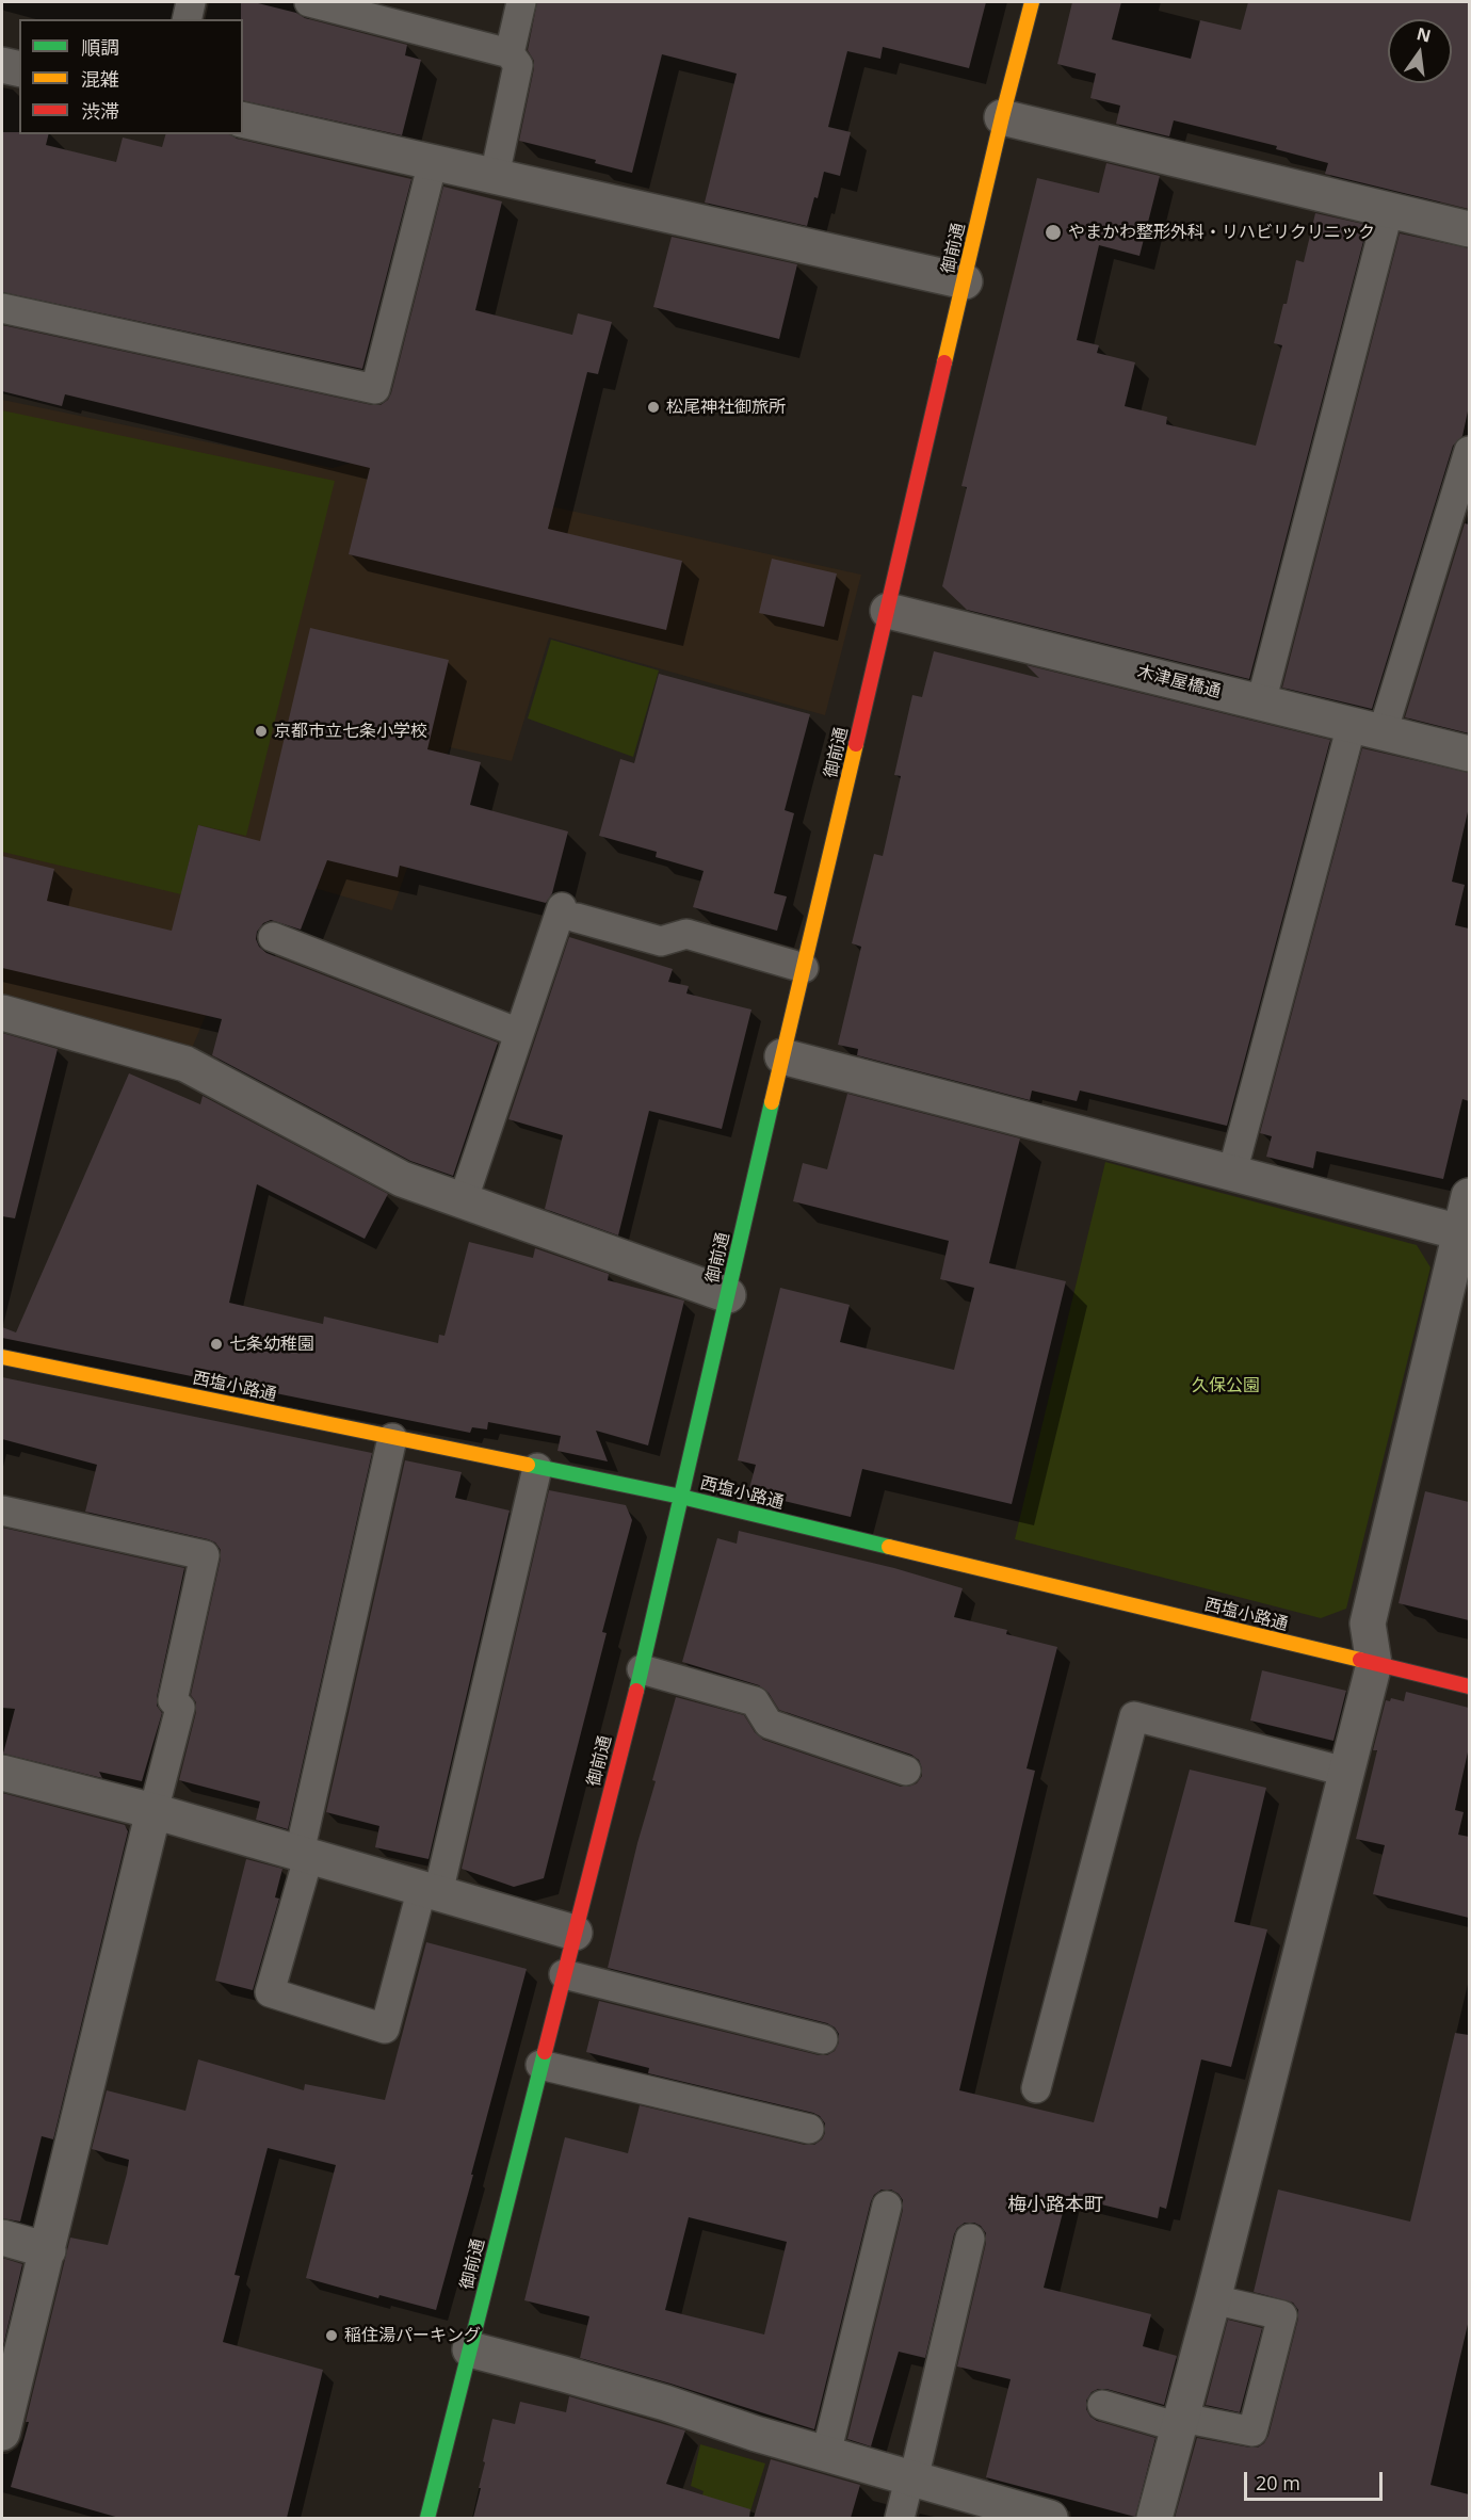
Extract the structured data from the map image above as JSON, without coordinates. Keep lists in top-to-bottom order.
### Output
{
  "streets": {
    "street": ["御前通", "木津屋橋通", "西塩小路通"]
  },
  "crossings": [
    ["御前通", "木津屋橋通"],
    ["御前通", "西塩小路通"]
  ],
  "districts": ["梅小路本町"],
  "parks": ["久保公園"],
  "places": [
    "やまかわ整形外科・リハビリクリニック",
    "松尾神社御旅所",
    "京都市立七条小学校",
    "七条幼稚園",
    "稲住湯パーキング"
  ],
  "legend": ["順調", "混雑", "渋滞"],
  "scale_bar": "20 m",
  "north": "top"
}
